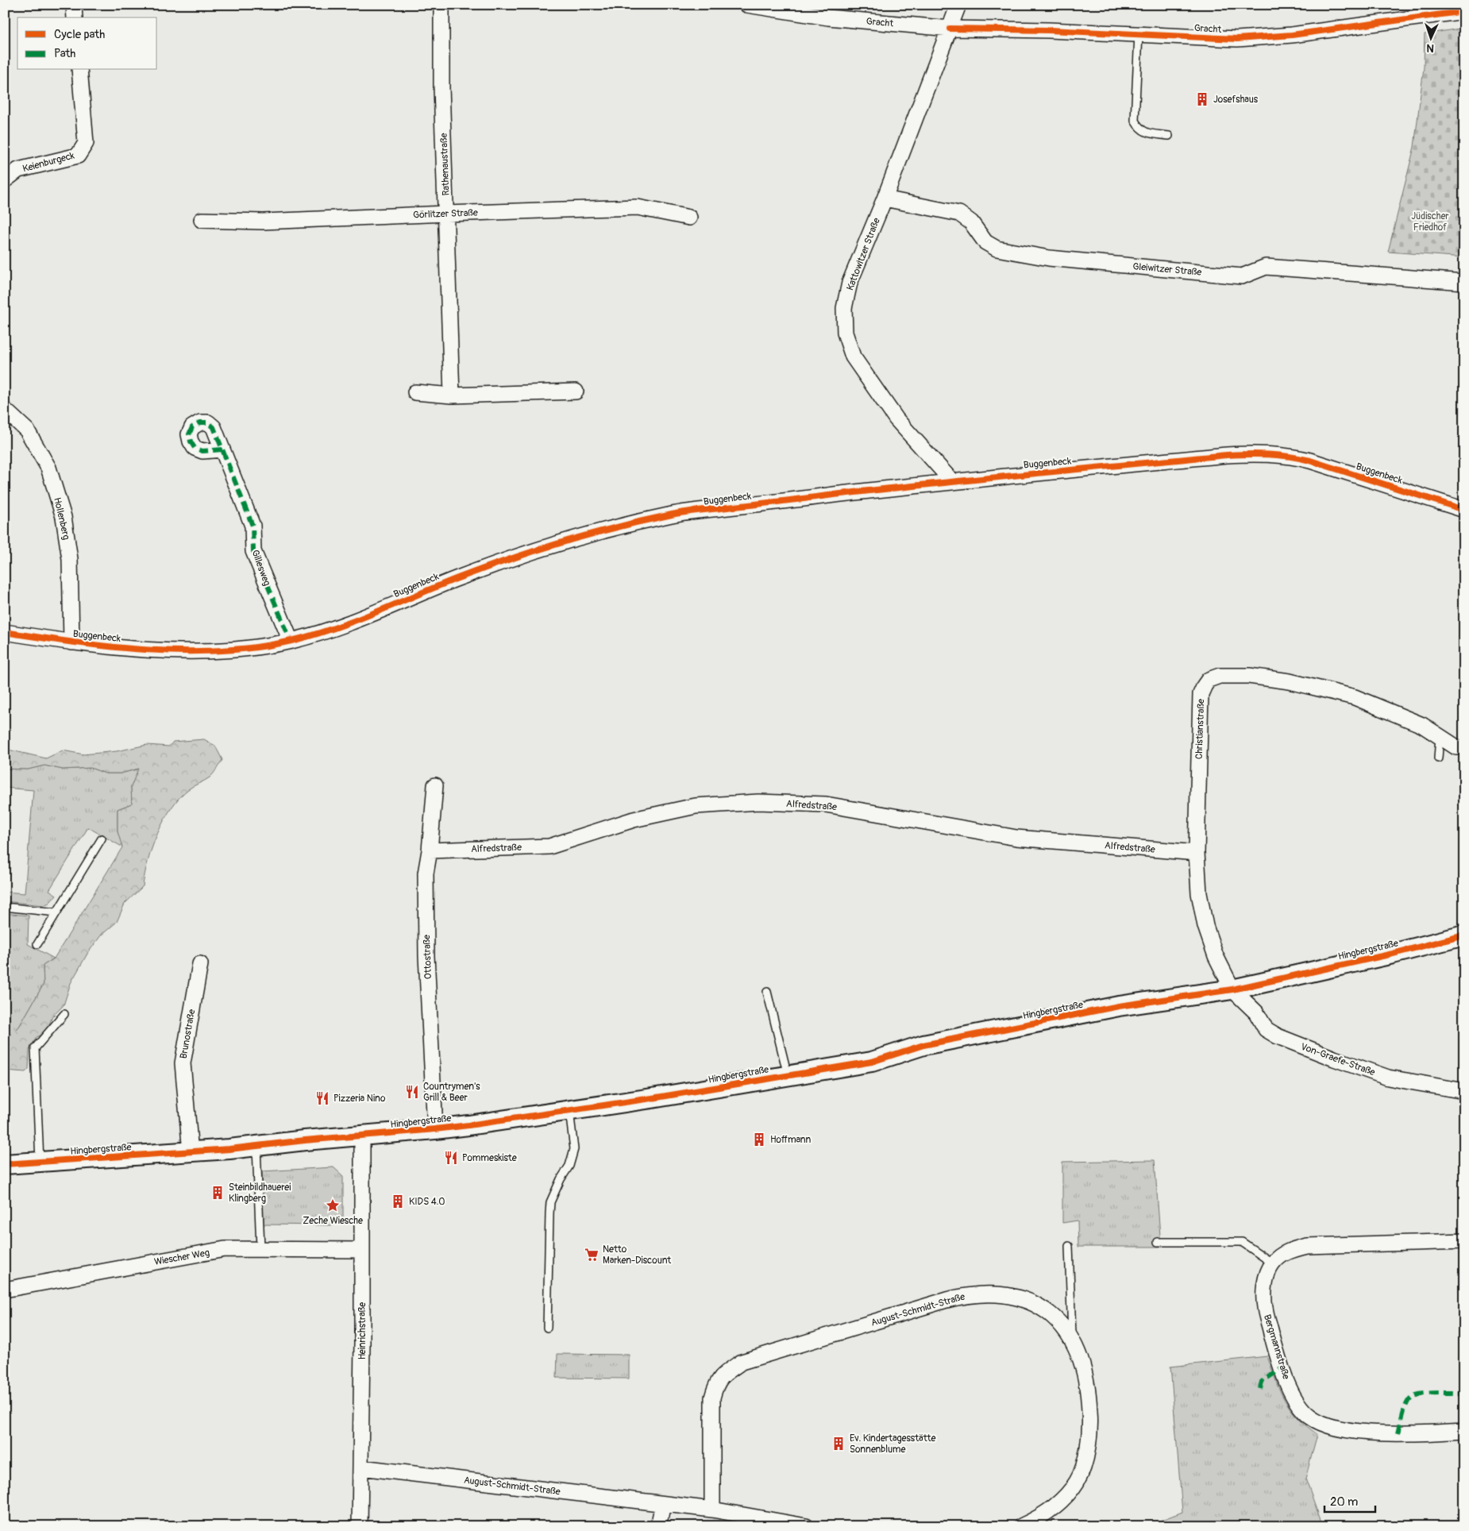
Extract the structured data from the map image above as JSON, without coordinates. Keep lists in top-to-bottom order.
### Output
{
  "streets": {
    "street": [
      "Gracht",
      "Keienburgeck",
      "Rathenaustraße",
      "Görlitzer Straße",
      "Kattowitzer Straße",
      "Gleiwitzer Straße",
      "Buggenbeck",
      "Hollenberg",
      "Gillesweg",
      "Christianstraße",
      "Alfredstraße",
      "Hingbergstraße",
      "Ottostraße",
      "Brunostraße",
      "Von-Graefe-Straße",
      "Wiescher Weg",
      "August-Schmidt-Straße",
      "Heinrichstraße",
      "Bergmannstraße"
    ]
  },
  "crossings": [
    ["Gracht", "Kattowitzer Straße"],
    ["Rathenaustraße", "Görlitzer Straße"],
    ["Kattowitzer Straße", "Gleiwitzer Straße"],
    ["Kattowitzer Straße", "Buggenbeck"],
    ["Buggenbeck", "Hollenberg"],
    ["Buggenbeck", "Gillesweg"],
    ["Christianstraße", "Alfredstraße"],
    ["Christianstraße", "Hingbergstraße"],
    ["Christianstraße", "Von-Graefe-Straße"],
    ["Alfredstraße", "Ottostraße"],
    ["Hingbergstraße", "Ottostraße"],
    ["Hingbergstraße", "Brunostraße"],
    ["Hingbergstraße", "Von-Graefe-Straße"],
    ["Hingbergstraße", "Heinrichstraße"],
    ["Wiescher Weg", "Heinrichstraße"],
    ["August-Schmidt-Straße", "Heinrichstraße"]
  ],
  "parks": ["Jüdischer Friedhof"],
  "places": {
    "building": [
      "Josefshaus",
      "Hoffmann",
      "Steinbildhauerei Klingberg",
      "KIDS 4.0",
      "Ev. Kindertagesstätte Sonnenblume"
    ],
    "restaurant": ["Countrymen's Grill & Beer", "Pizzeria Nino", "Pommeskiste"],
    "place": ["Zeche Wiesche"],
    "supermarket": ["Netto Marken-Discount"]
  },
  "legend": ["Cycle path", "Path"],
  "scale_bar": "20 m",
  "north": "bottom"
}
